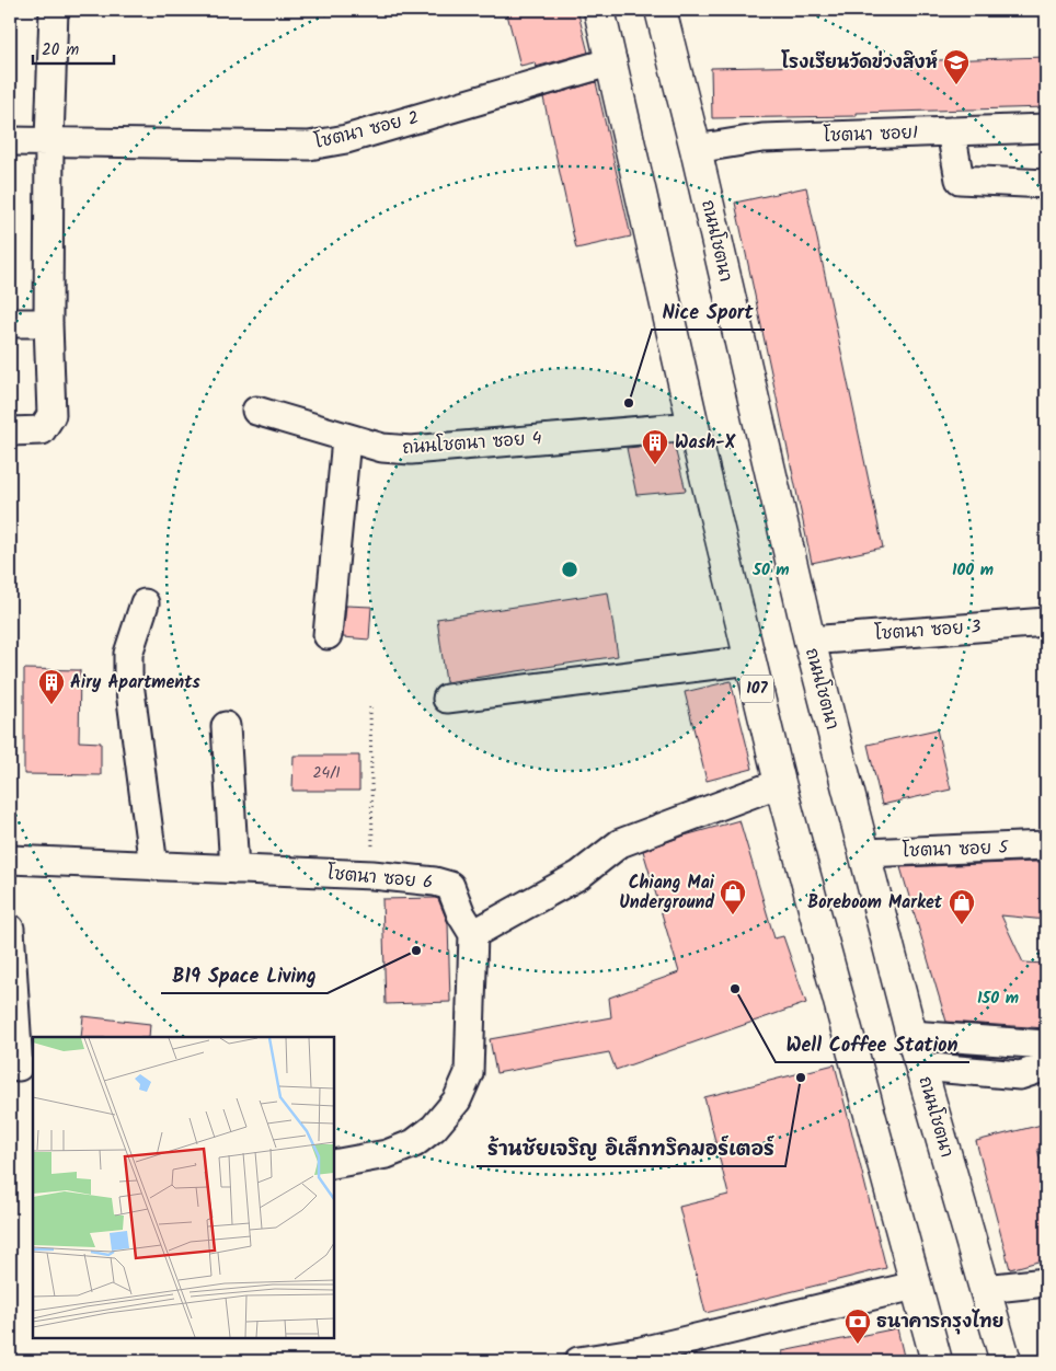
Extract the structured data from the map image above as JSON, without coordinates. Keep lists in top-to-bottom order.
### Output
{
  "streets": {
    "main road": ["ถนนโชตนา", "107"],
    "street": [
      "โชตนา ซอย 2",
      "โชตนา ซอย1",
      "ถนนโชตนา ซอย 4",
      "โชตนา ซอย 3",
      "โชตนา ซอย 5",
      "โชตนา ซอย 6"
    ]
  },
  "crossings": [
    ["โชตนา ซอย 2", "107"],
    ["โชตนา ซอย1", "ถนนโชตนา"],
    ["ถนนโชตนา", "โชตนา ซอย 3"],
    ["ถนนโชตนา", "โชตนา ซอย 5"],
    ["ถนนโชตนา ซอย 4", "107"]
  ],
  "places": {
    "school or university": ["โรงเรียนวัดข่วงสิงห์"],
    "other": [
      "Nice Sport",
      "B19 Space Living",
      "Well Coffee Station",
      "ร้านชัยเจริญ อิเล็กทริคมอร์เตอร์"
    ],
    "building": ["Wash-X", "Airy Apartments"],
    "shop": ["Chiang Mai Underground", "Boreboom Market"],
    "bank": ["ธนาคารกรุงไทย"]
  },
  "house_numbers": ["24/1"],
  "scale_bar": "20 m",
  "rings": ["50 m", "100 m", "150 m"]
}
